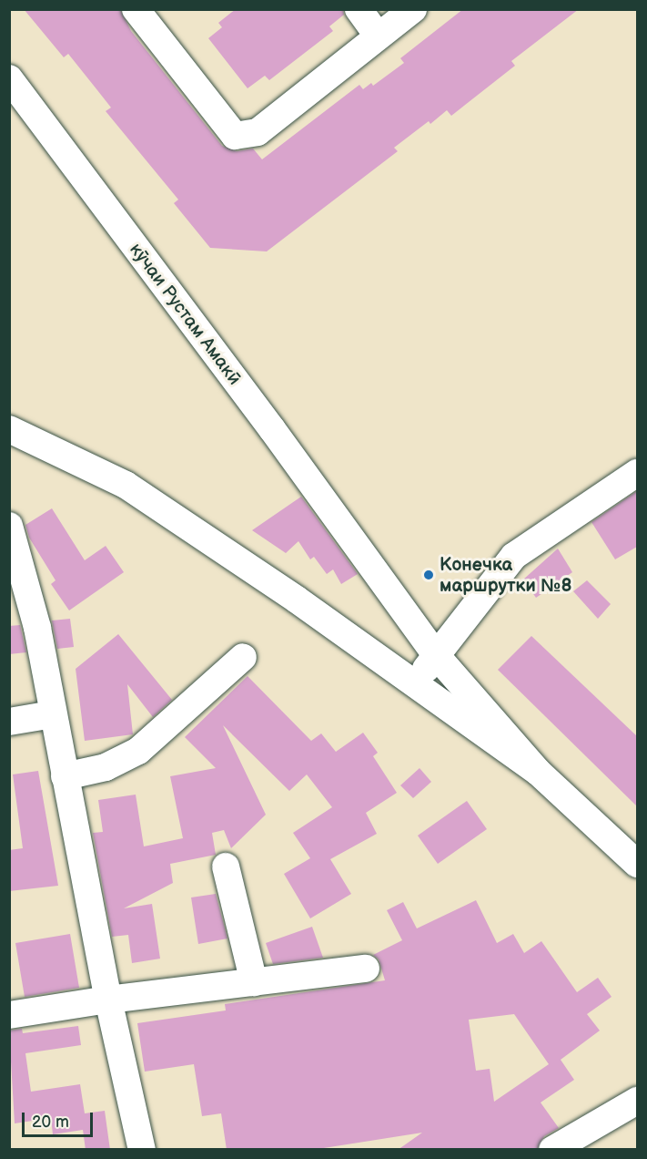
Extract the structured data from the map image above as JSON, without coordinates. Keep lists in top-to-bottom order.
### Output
{
  "streets": {
    "street": ["кӯчаи Рустам Амакӣ"]
  },
  "places": ["Конечка маршрутки №8"],
  "scale_bar": "20 m"
}
